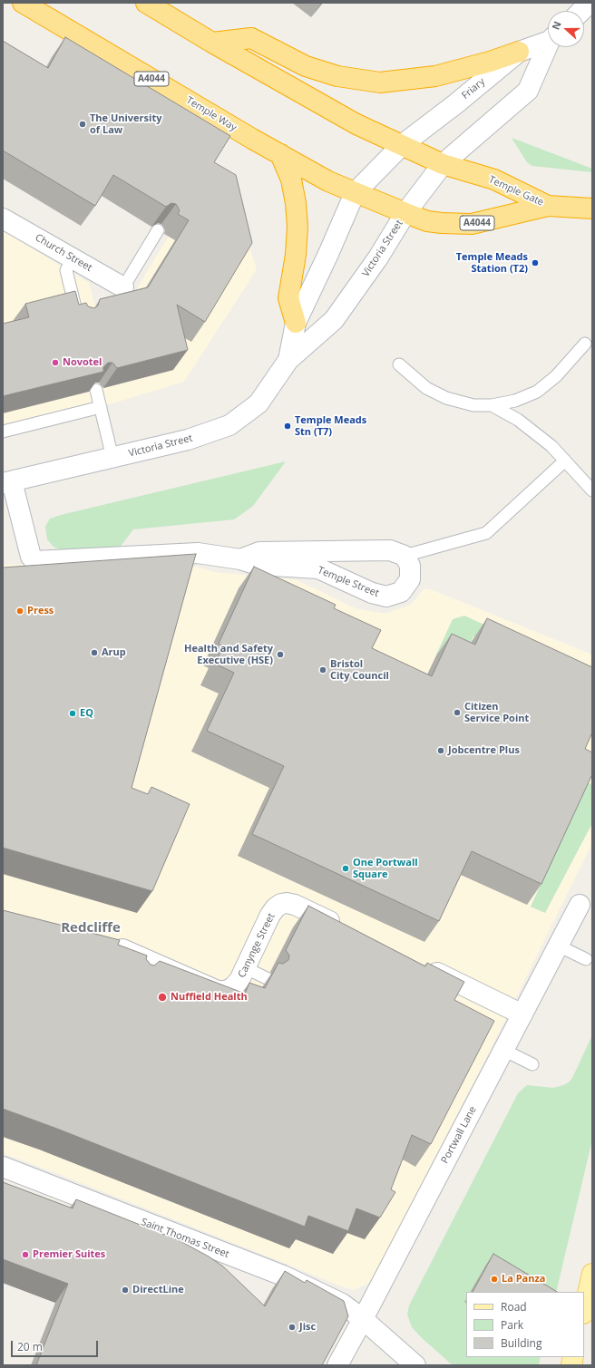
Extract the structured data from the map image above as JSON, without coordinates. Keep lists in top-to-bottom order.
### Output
{
  "streets": {
    "highway": ["A4044", "Temple Way", "Temple Gate"],
    "street": [
      "Friary",
      "Victoria Street",
      "Church Street",
      "Temple Street",
      "Canynge Street",
      "Portwall Lane",
      "Saint Thomas Street"
    ]
  },
  "crossings": [
    ["A4044", "Friary"],
    ["A4044", "Temple Gate"],
    ["A4044", "Victoria Street"],
    ["Friary", "Temple Gate"],
    ["Friary", "Victoria Street"],
    ["Temple Way", "Temple Gate"],
    ["Temple Way", "Victoria Street"],
    ["Temple Gate", "Victoria Street"],
    ["Victoria Street", "Temple Street"],
    ["Portwall Lane", "Saint Thomas Street"]
  ],
  "districts": ["Redcliffe"],
  "places": [
    "The University of Law",
    "Temple Meads Station (T2)",
    "Novotel",
    "Temple Meads Stn (T7)",
    "Press",
    "Arup",
    "Health and Safety Executive (HSE)",
    "Bristol City Council",
    "Citizen Service Point",
    "EQ",
    "Jobcentre Plus",
    "One Portwall Square",
    "Nuffield Health",
    "Premier Suites",
    "La Panza",
    "DirectLine",
    "Jisc"
  ],
  "legend": ["Road", "Park", "Building"],
  "scale_bar": "20 m",
  "north": "left"
}
